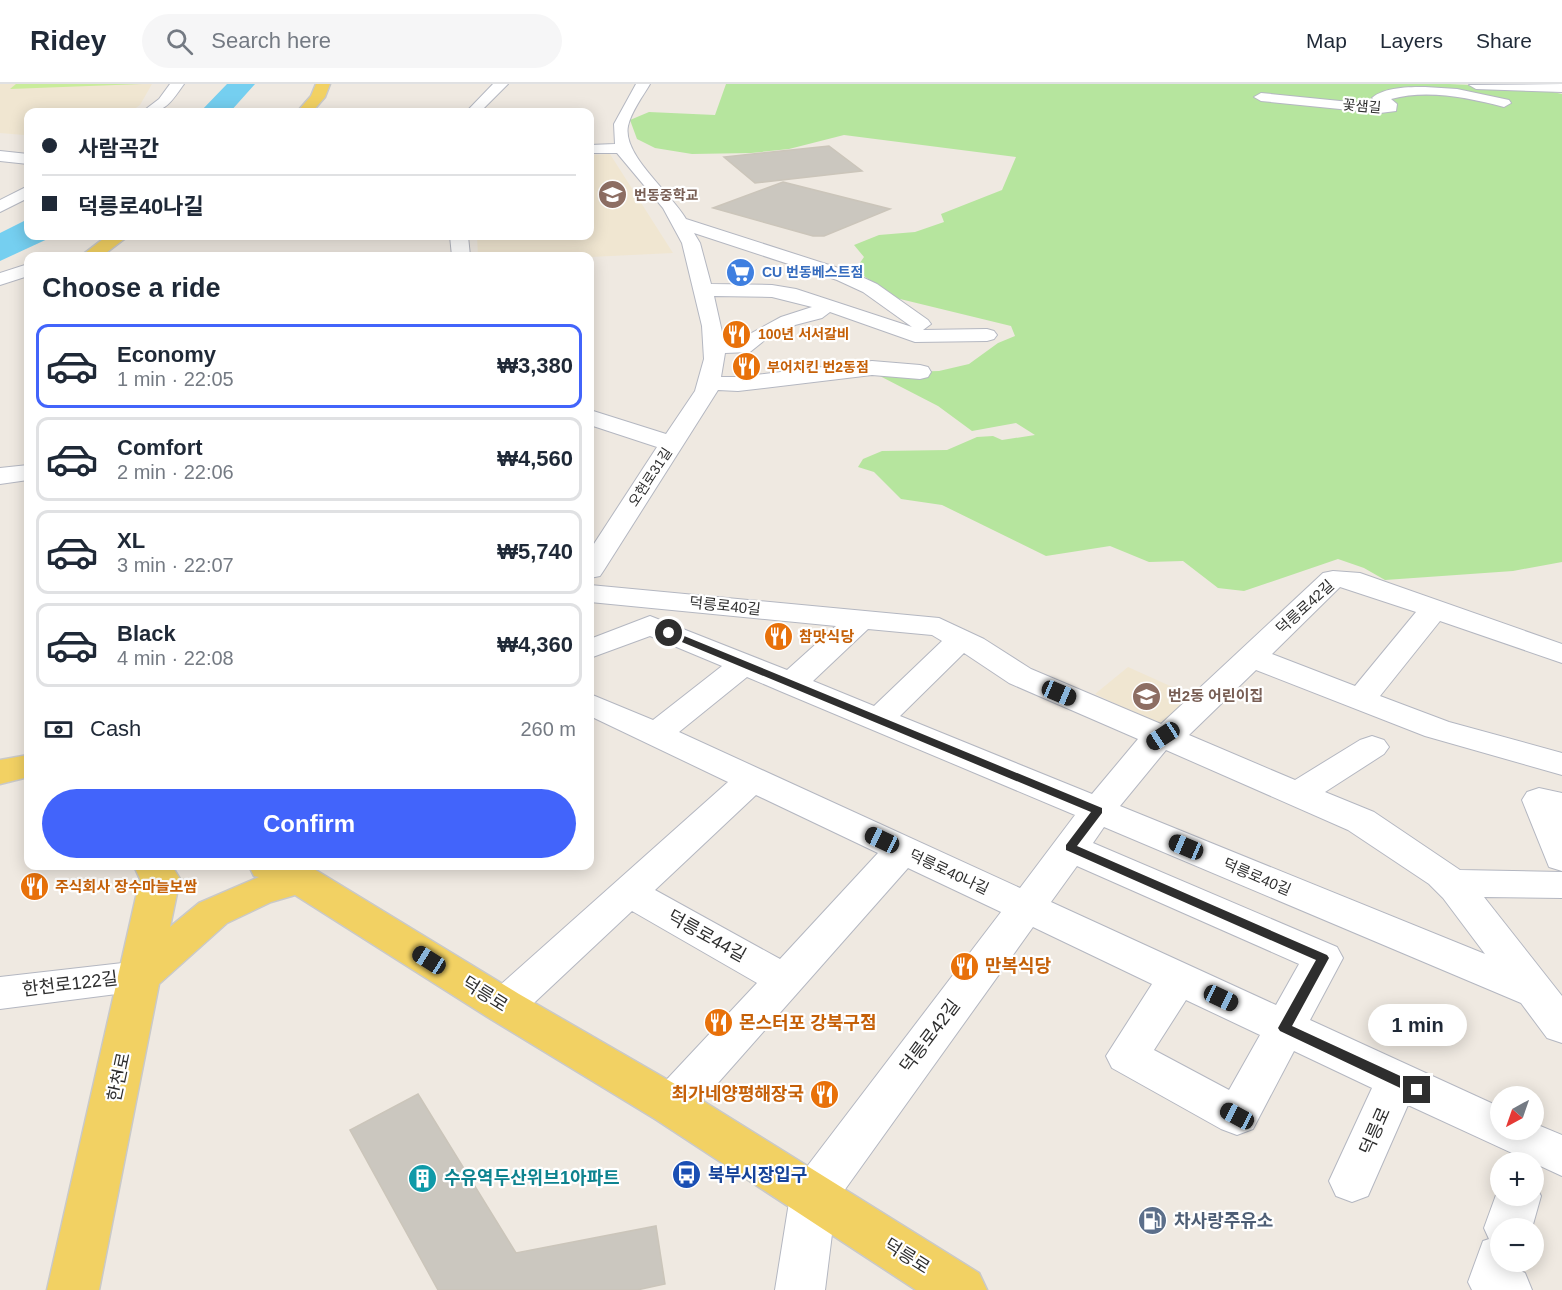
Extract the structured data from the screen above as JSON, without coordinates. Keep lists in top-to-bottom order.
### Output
{
  "streets": {
    "main road": ["덕릉로", "한천로"],
    "street": [
      "꽃샘길",
      "오현로31길",
      "덕릉로40길",
      "덕릉로42길",
      "덕릉로40나길",
      "덕릉로44길",
      "한천로122길"
    ]
  },
  "crossings": [
    ["덕릉로40길", "덕릉로42길"],
    ["덕릉로42길", "덕릉로40나길"],
    ["덕릉로42길", "덕릉로"],
    ["덕릉로40나길", "덕릉로"],
    ["한천로122길", "한천로"]
  ],
  "places": {
    "school or university": ["번동중학교", "번2동 어린이집"],
    "supermarket": ["CU 번동베스트점"],
    "restaurant": [
      "100년 서서갈비",
      "부어치킨 번2동점",
      "참맛식당",
      "주식회사 장수마늘보쌈",
      "만복식당",
      "몬스터포 강북구점",
      "최가네양평해장국"
    ],
    "bus stop": ["북부시장입구"],
    "building": ["수유역두산위브1아파트"],
    "fuel station": ["차사랑주유소"]
  },
  "north": "bottom left",
  "page": {
    "header": "Ridey",
    "search": "Search here",
    "nav": ["Map", "Layers", "Share"],
    "banner": ["사람곡간", "덕릉로40나길"],
    "heading": "Choose a ride",
    "list": [
      {
        "name": "Economy",
        "note": "1 min · 22:05",
        "value": "₩3,380"
      },
      {
        "name": "Comfort",
        "note": "2 min · 22:06",
        "value": "₩4,560"
      },
      {
        "name": "XL",
        "note": "3 min · 22:07",
        "value": "₩5,740"
      },
      {
        "name": "Black",
        "note": "4 min · 22:08",
        "value": "₩4,360"
      }
    ],
    "pay": ["Cash", "260 m"],
    "buttons": "Confirm",
    "bubble": "1 min",
    "map_buttons": ["+", "−"]
  }
}
